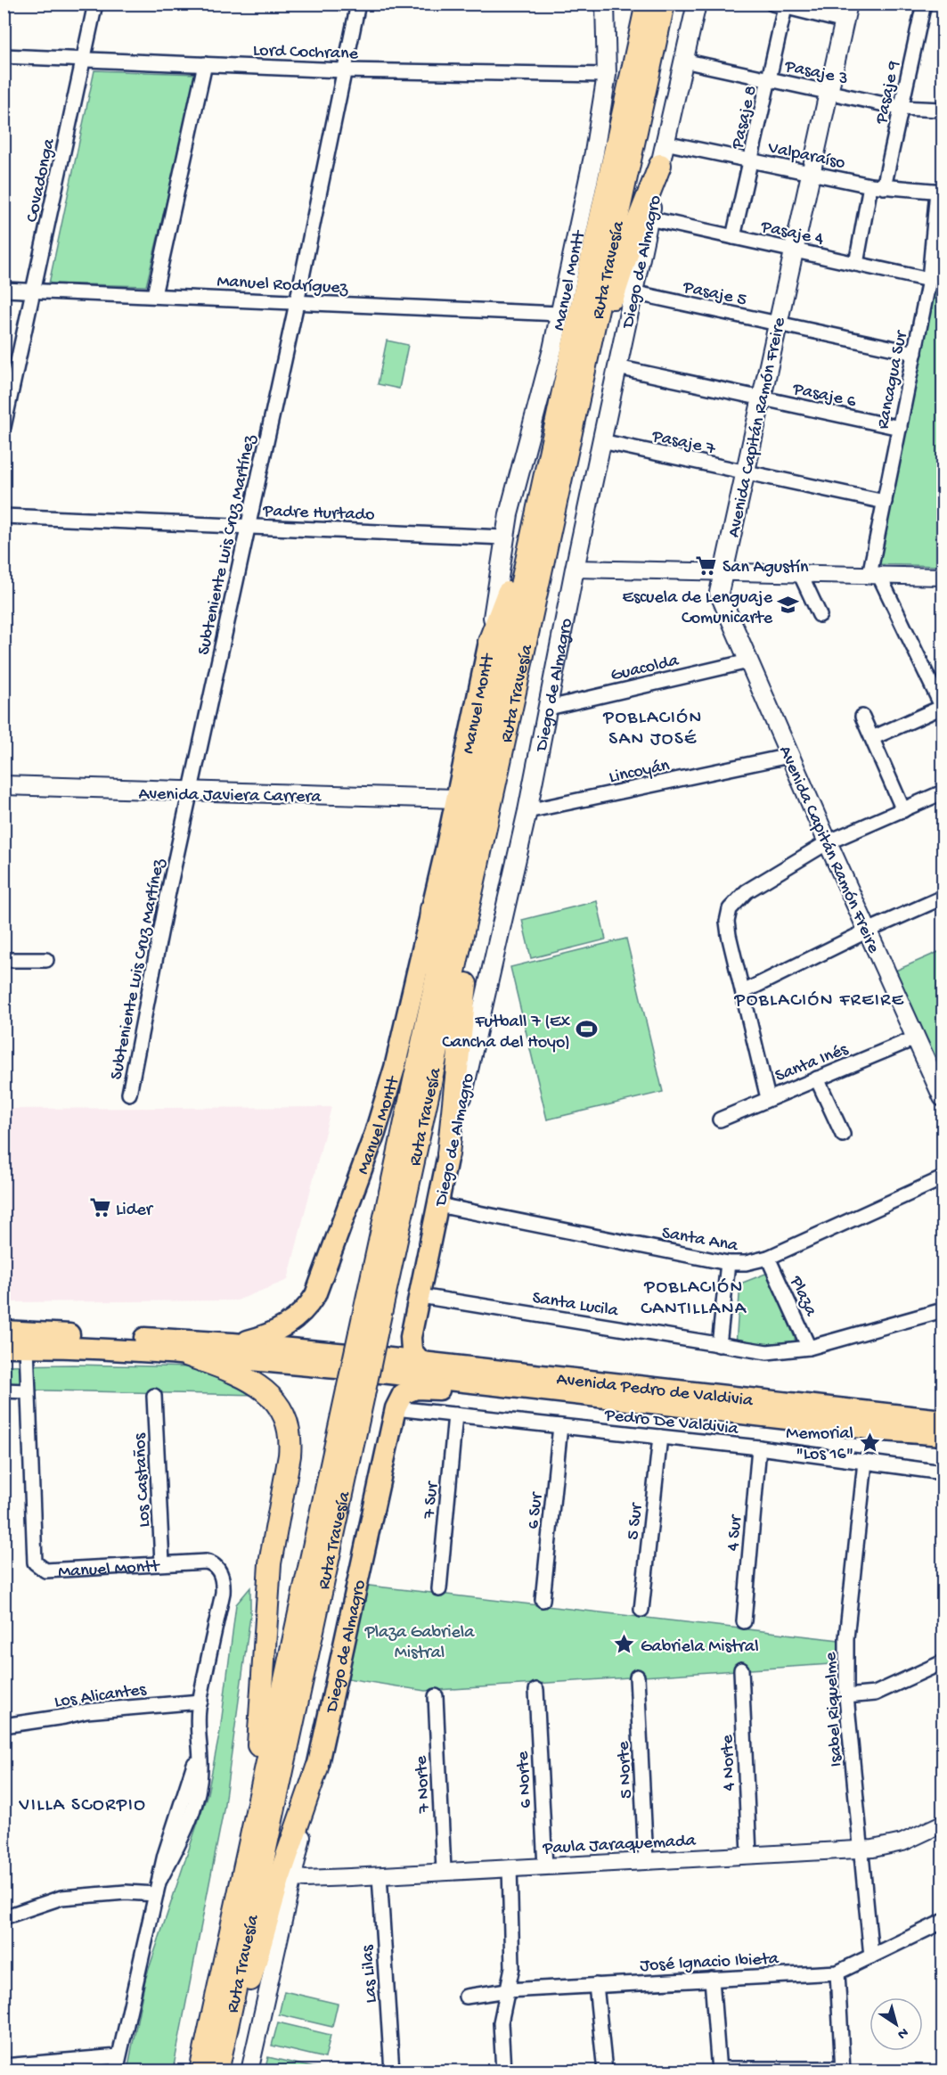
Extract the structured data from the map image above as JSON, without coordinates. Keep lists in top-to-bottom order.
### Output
{
  "streets": {
    "highway": ["Ruta Travesía"],
    "main road": [
      "Diego de Almagro",
      "Manuel Montt",
      "Avenida Capitán Ramón Freire",
      "Avenida Javiera Carrera",
      "Avenida Pedro de Valdivia"
    ],
    "street": [
      "Lord Cochrane",
      "Pasaje 3",
      "Pasaje 9",
      "Pasaje 8",
      "Valparaíso",
      "Covadonga",
      "Pasaje 4",
      "Manuel Rodríguez",
      "Pasaje 5",
      "Rancagua Sur",
      "Pasaje 6",
      "Pasaje 7",
      "Padre Hurtado",
      "Subteniente Luis Cruz Martínez",
      "Guacolda",
      "Lincoyán",
      "Santa Inés",
      "Santa Ana",
      "Plaza",
      "Santa Lucila",
      "Pedro De Valdivia",
      "Los Castaños",
      "7 Sur",
      "6 Sur",
      "5 Sur",
      "4 Sur",
      "Los Alicantes",
      "Isabel Riquelme",
      "4 Norte",
      "5 Norte",
      "6 Norte",
      "7 Norte",
      "Paula Jaraquemada",
      "José Ignacio Ibieta",
      "Las Lilas"
    ]
  },
  "crossings": [
    ["Lord Cochrane", "Covadonga"],
    ["Lord Cochrane", "Manuel Montt"],
    ["Lord Cochrane", "Subteniente Luis Cruz Martínez"],
    ["Pasaje 3", "Pasaje 9"],
    ["Pasaje 3", "Pasaje 8"],
    ["Pasaje 3", "Diego de Almagro"],
    ["Pasaje 3", "Avenida Capitán Ramón Freire"],
    ["Pasaje 9", "Valparaíso"],
    ["Pasaje 8", "Valparaíso"],
    ["Pasaje 8", "Pasaje 4"],
    ["Valparaíso", "Diego de Almagro"],
    ["Valparaíso", "Rancagua Sur"],
    ["Valparaíso", "Avenida Capitán Ramón Freire"],
    ["Covadonga", "Manuel Rodríguez"],
    ["Pasaje 4", "Diego de Almagro"],
    ["Pasaje 4", "Rancagua Sur"],
    ["Pasaje 4", "Avenida Capitán Ramón Freire"],
    ["Diego de Almagro", "Pasaje 5"],
    ["Diego de Almagro", "Pasaje 6"],
    ["Diego de Almagro", "Pasaje 7"],
    ["Diego de Almagro", "Guacolda"],
    ["Diego de Almagro", "Lincoyán"],
    ["Diego de Almagro", "Santa Ana"],
    ["Diego de Almagro", "Santa Lucila"],
    ["Diego de Almagro", "Avenida Pedro de Valdivia"],
    ["Diego de Almagro", "Pedro De Valdivia"],
    ["Diego de Almagro", "Paula Jaraquemada"],
    ["Manuel Montt", "Manuel Rodríguez"],
    ["Manuel Montt", "Padre Hurtado"],
    ["Manuel Montt", "Avenida Javiera Carrera"],
    ["Manuel Montt", "Los Castaños"],
    ["Manuel Montt", "Los Alicantes"],
    ["Manuel Rodríguez", "Subteniente Luis Cruz Martínez"],
    ["Pasaje 5", "Rancagua Sur"],
    ["Pasaje 5", "Avenida Capitán Ramón Freire"],
    ["Rancagua Sur", "Pasaje 6"],
    ["Rancagua Sur", "Pasaje 7"],
    ["Pasaje 6", "Avenida Capitán Ramón Freire"],
    ["Avenida Capitán Ramón Freire", "Pasaje 7"],
    ["Avenida Capitán Ramón Freire", "Guacolda"],
    ["Avenida Capitán Ramón Freire", "Lincoyán"],
    ["Avenida Capitán Ramón Freire", "Santa Inés"],
    ["Padre Hurtado", "Subteniente Luis Cruz Martínez"],
    ["Subteniente Luis Cruz Martínez", "Avenida Javiera Carrera"],
    ["Santa Ana", "Plaza"],
    ["Plaza", "Santa Lucila"],
    ["Pedro De Valdivia", "7 Sur"],
    ["Pedro De Valdivia", "6 Sur"],
    ["Pedro De Valdivia", "5 Sur"],
    ["Pedro De Valdivia", "4 Sur"],
    ["Pedro De Valdivia", "Isabel Riquelme"],
    ["Isabel Riquelme", "Paula Jaraquemada"],
    ["Isabel Riquelme", "José Ignacio Ibieta"],
    ["4 Norte", "Paula Jaraquemada"],
    ["5 Norte", "Paula Jaraquemada"],
    ["6 Norte", "Paula Jaraquemada"],
    ["7 Norte", "Paula Jaraquemada"],
    ["Paula Jaraquemada", "Las Lilas"]
  ],
  "districts": [
    "POBLACIÓN SAN JOSÉ",
    "POBLACIÓN FREIRE",
    "POBLACIÓN CANTILLANA",
    "VILLA SCORPIO"
  ],
  "parks": ["Plaza Gabriela Mistral"],
  "places": {
    "supermarket": ["San Agustín", "Lider"],
    "school or university": ["Escuela de Lenguaje Comunicarte"],
    "sports": ["Futball 7 (Ex Cancha del Hoyo)"],
    "place": ["Memorial \"Los 16\"", "Gabriela Mistral"]
  },
  "north": "bottom right"
}
